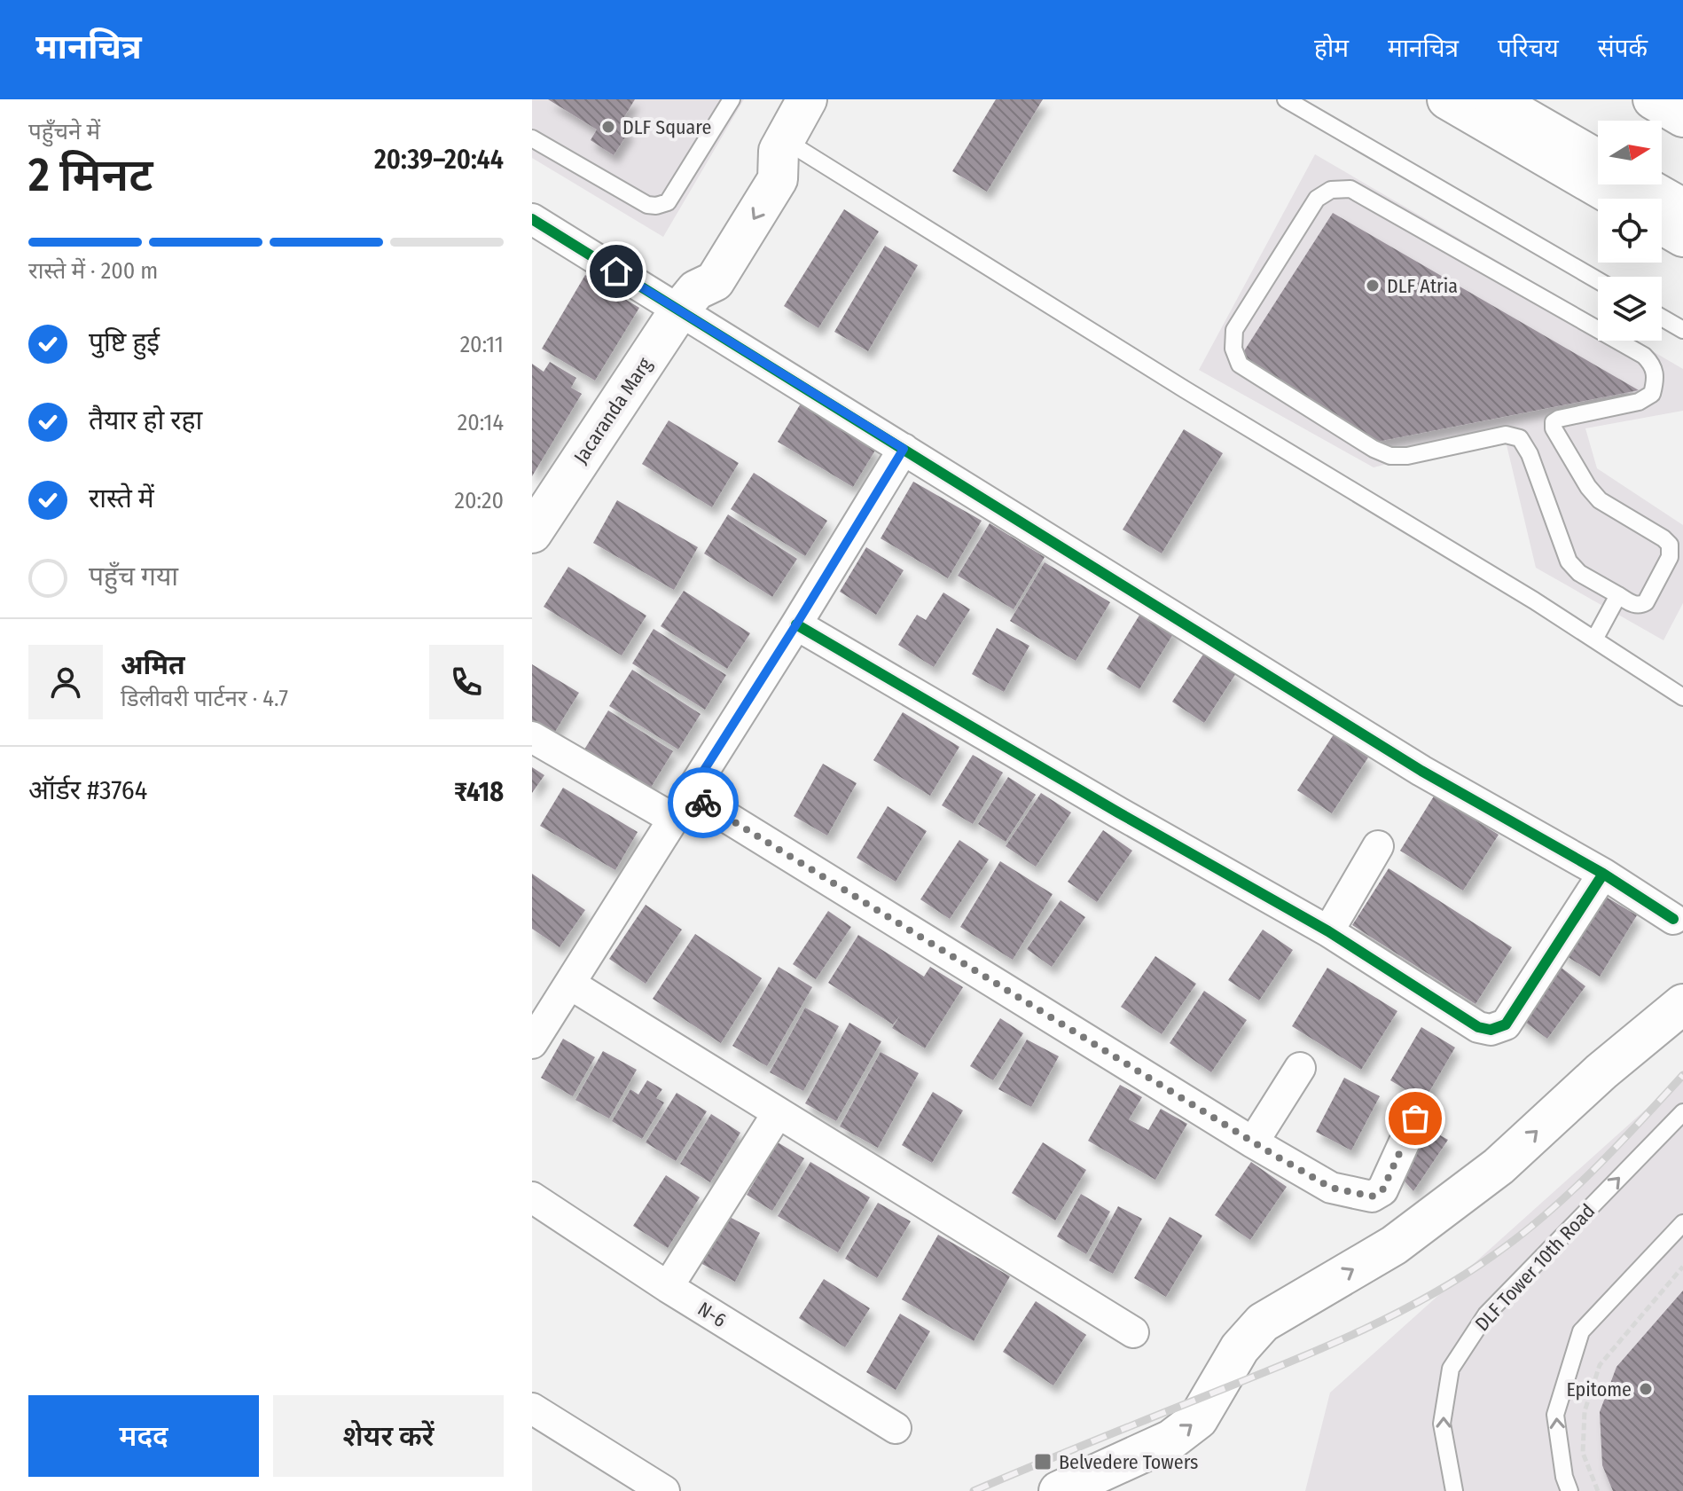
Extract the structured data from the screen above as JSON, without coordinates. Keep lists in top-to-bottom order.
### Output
{
  "streets": {
    "street": ["Jacaranda Marg", "N-6"],
    "lane": ["DLF Tower 10th Road"]
  },
  "places": {
    "other": ["DLF Square", "DLF Atria", "Epitome"],
    "transit": ["Belvedere Towers"]
  },
  "north": "right",
  "page": {
    "header": "मानचित्र",
    "nav": [
      "होम",
      "मानचित्र",
      "परिचय",
      "संपर्क"
    ],
    "heading": ["2 मिनट", "पहुँचने में", "20:39–20:44"],
    "panel": [
      "अमित",
      "डिलीवरी पार्टनर · 4.7",
      "ऑर्डर #3764",
      "₹418"
    ],
    "bar": "रास्ते में · 200 m",
    "list": [
      ["पुष्टि हुई", "20:11"],
      ["तैयार हो रहा", "20:14"],
      ["रास्ते में", "20:20"],
      "पहुँच गया"
    ],
    "buttons": ["मदद", "शेयर करें"]
  }
}
